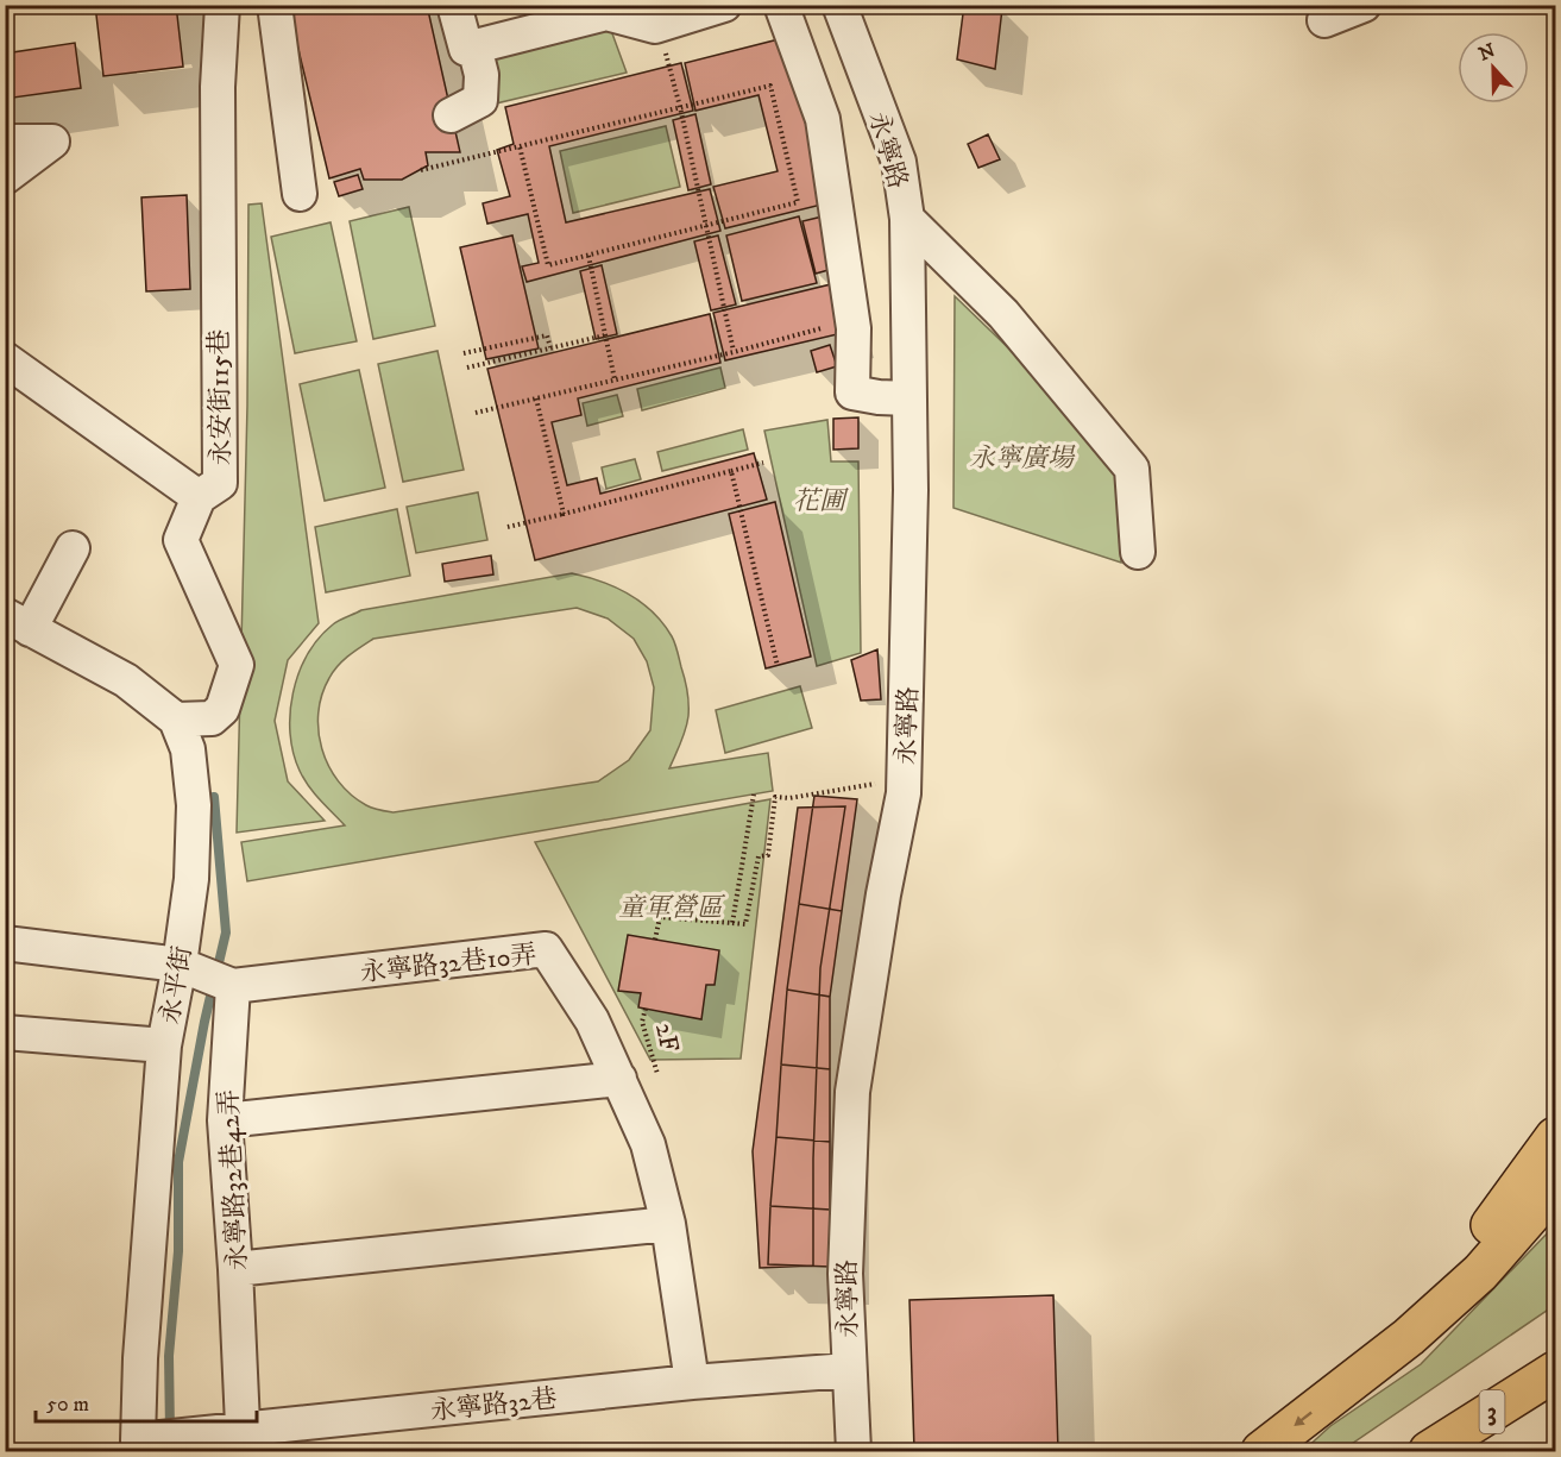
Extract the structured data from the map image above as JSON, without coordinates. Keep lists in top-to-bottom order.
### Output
{
  "streets": {
    "highway": ["3"],
    "street": [
      "永寧路",
      "永安街115巷",
      "永寧路32巷10弄",
      "永平街",
      "永寧路32巷42弄",
      "永寧路32巷"
    ],
    "path": ["2F"]
  },
  "crossings": [
    ["永寧路", "永寧路32巷"],
    ["永安街115巷", "永平街"],
    ["永寧路32巷10弄", "永寧路32巷42弄"],
    ["永寧路32巷10弄", "永寧路32巷"],
    ["永平街", "永寧路32巷"],
    ["永寧路32巷42弄", "永寧路32巷"]
  ],
  "parks": ["永寧廣場", "花圃", "童軍營區"],
  "scale_bar": "50 m",
  "north": "top"
}
